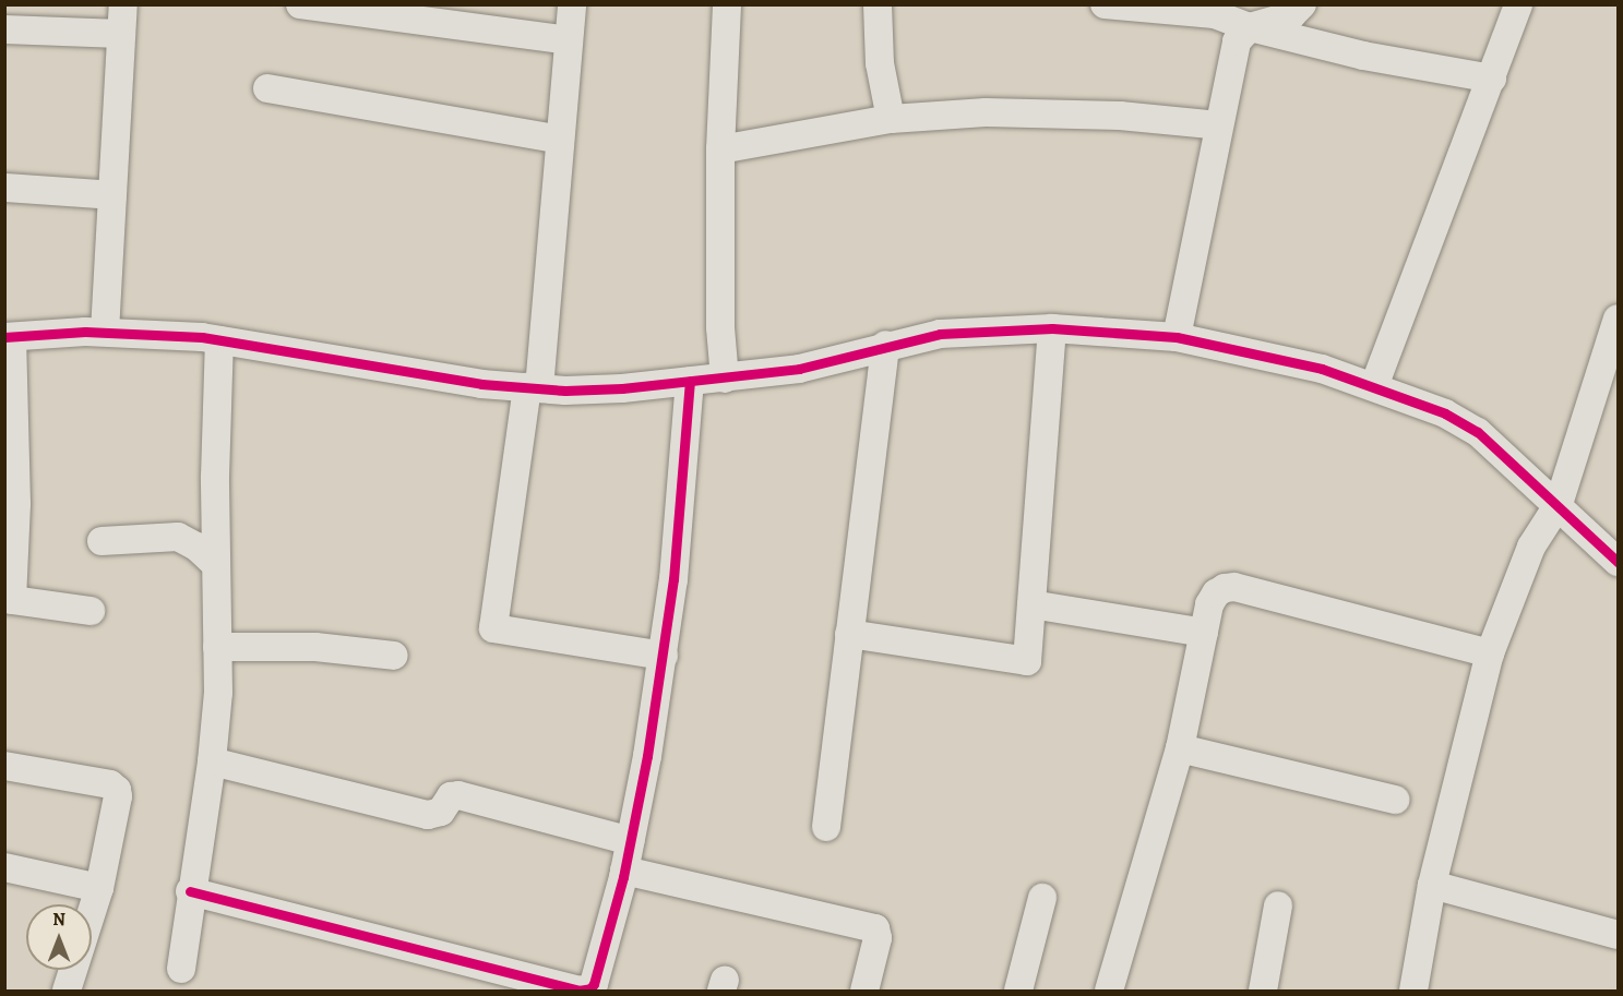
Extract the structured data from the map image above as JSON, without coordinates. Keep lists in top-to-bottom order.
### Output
{
  "north": "top"
}
